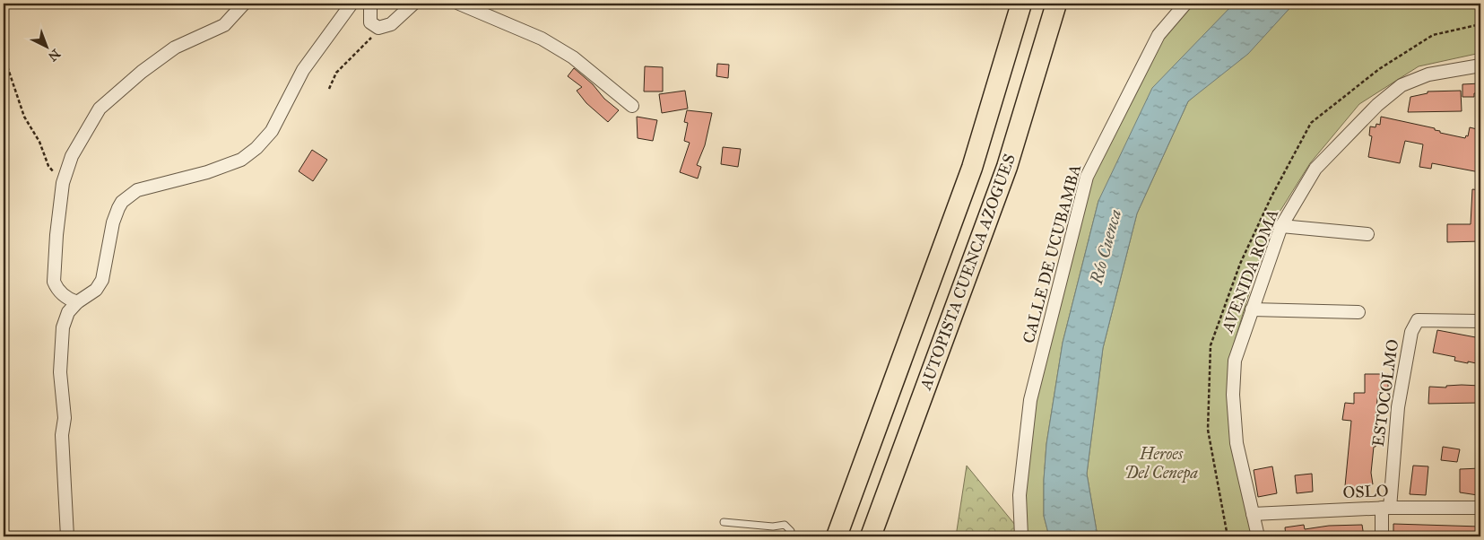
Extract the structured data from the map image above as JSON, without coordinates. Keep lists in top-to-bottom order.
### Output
{
  "streets": {
    "highway": ["AUTOPISTA CUENCA AZOGUES"],
    "street": [
      "CALLE DE UCUBAMBA",
      "AVENIDA ROMA",
      "ESTOCOLMO",
      "OSLO"
    ]
  },
  "crossings": [
    ["AVENIDA ROMA", "OSLO"],
    ["ESTOCOLMO", "OSLO"]
  ],
  "water": ["Río Cuenca"],
  "parks": ["Heroes Del Cenepa"],
  "north": "bottom right"
}
